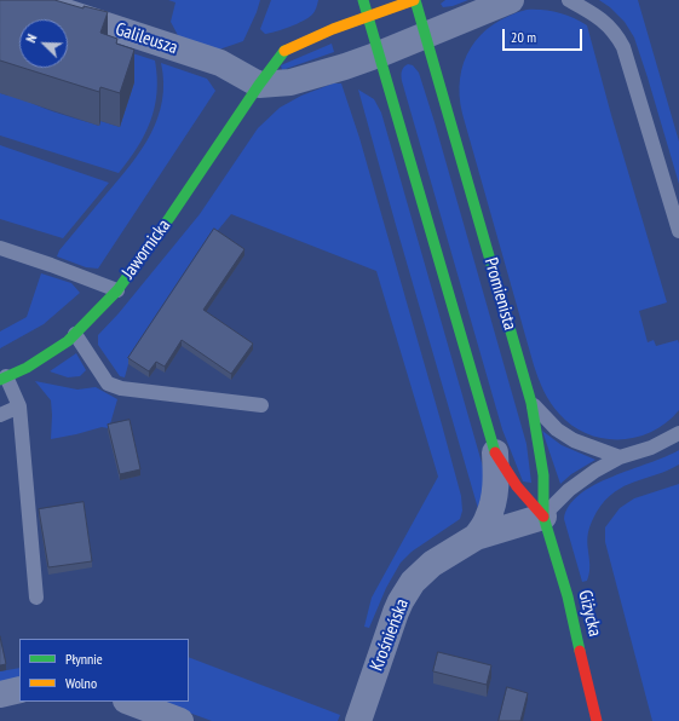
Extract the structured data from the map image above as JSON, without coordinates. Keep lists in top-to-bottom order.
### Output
{
  "streets": {
    "street": [
      "Galileusza",
      "Jawornicka",
      "Promienista",
      "Giżycka",
      "Krośnieńska"
    ]
  },
  "crossings": [
    ["Galileusza", "Jawornicka"],
    ["Jawornicka", "Promienista"],
    ["Promienista", "Giżycka"],
    ["Promienista", "Krośnieńska"],
    ["Giżycka", "Krośnieńska"]
  ],
  "legend": ["Płynnie", "Wolno"],
  "scale_bar": "20 m",
  "north": "top left"
}
